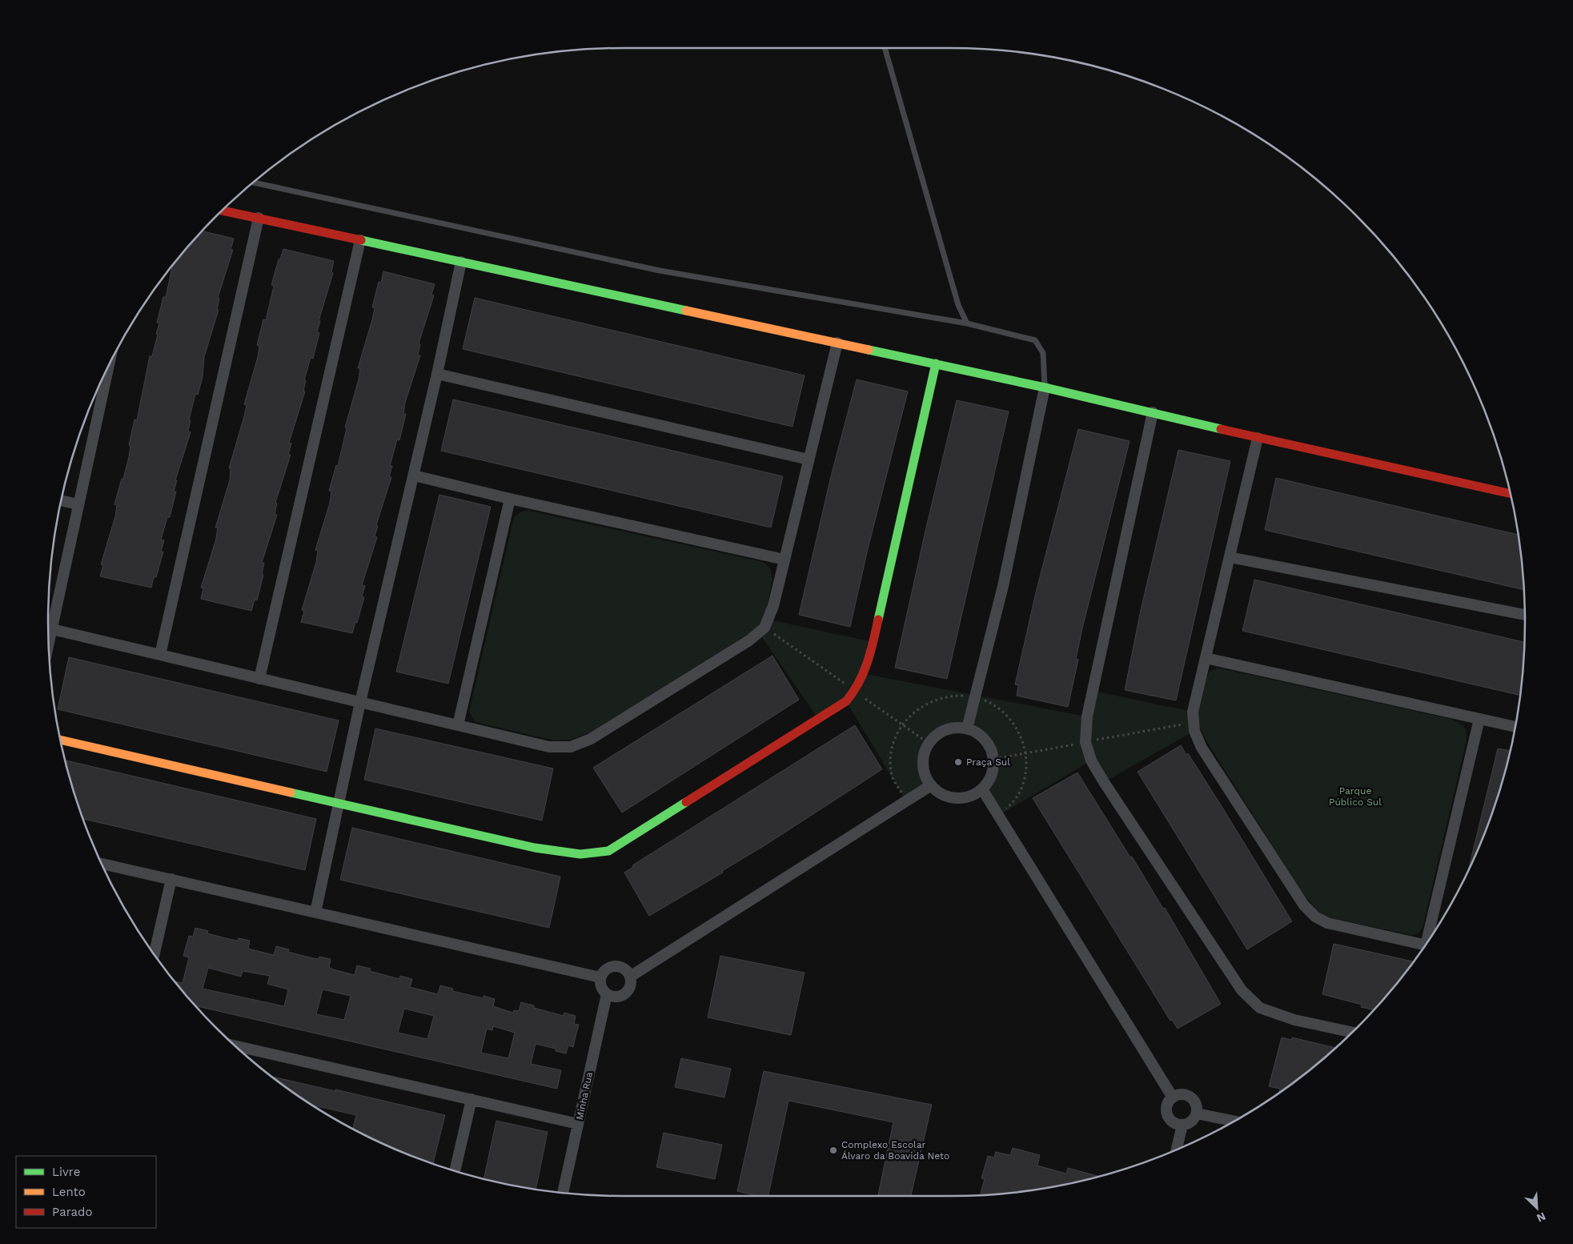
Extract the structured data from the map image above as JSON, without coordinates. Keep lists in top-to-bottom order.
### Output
{
  "streets": {
    "street": ["Minha Rua"]
  },
  "parks": ["Parque Público Sul"],
  "places": ["Praça Sul", "Complexo Escolar Álvaro da Boavida Neto"],
  "legend": ["Livre", "Lento", "Parado"],
  "north": "bottom right"
}
